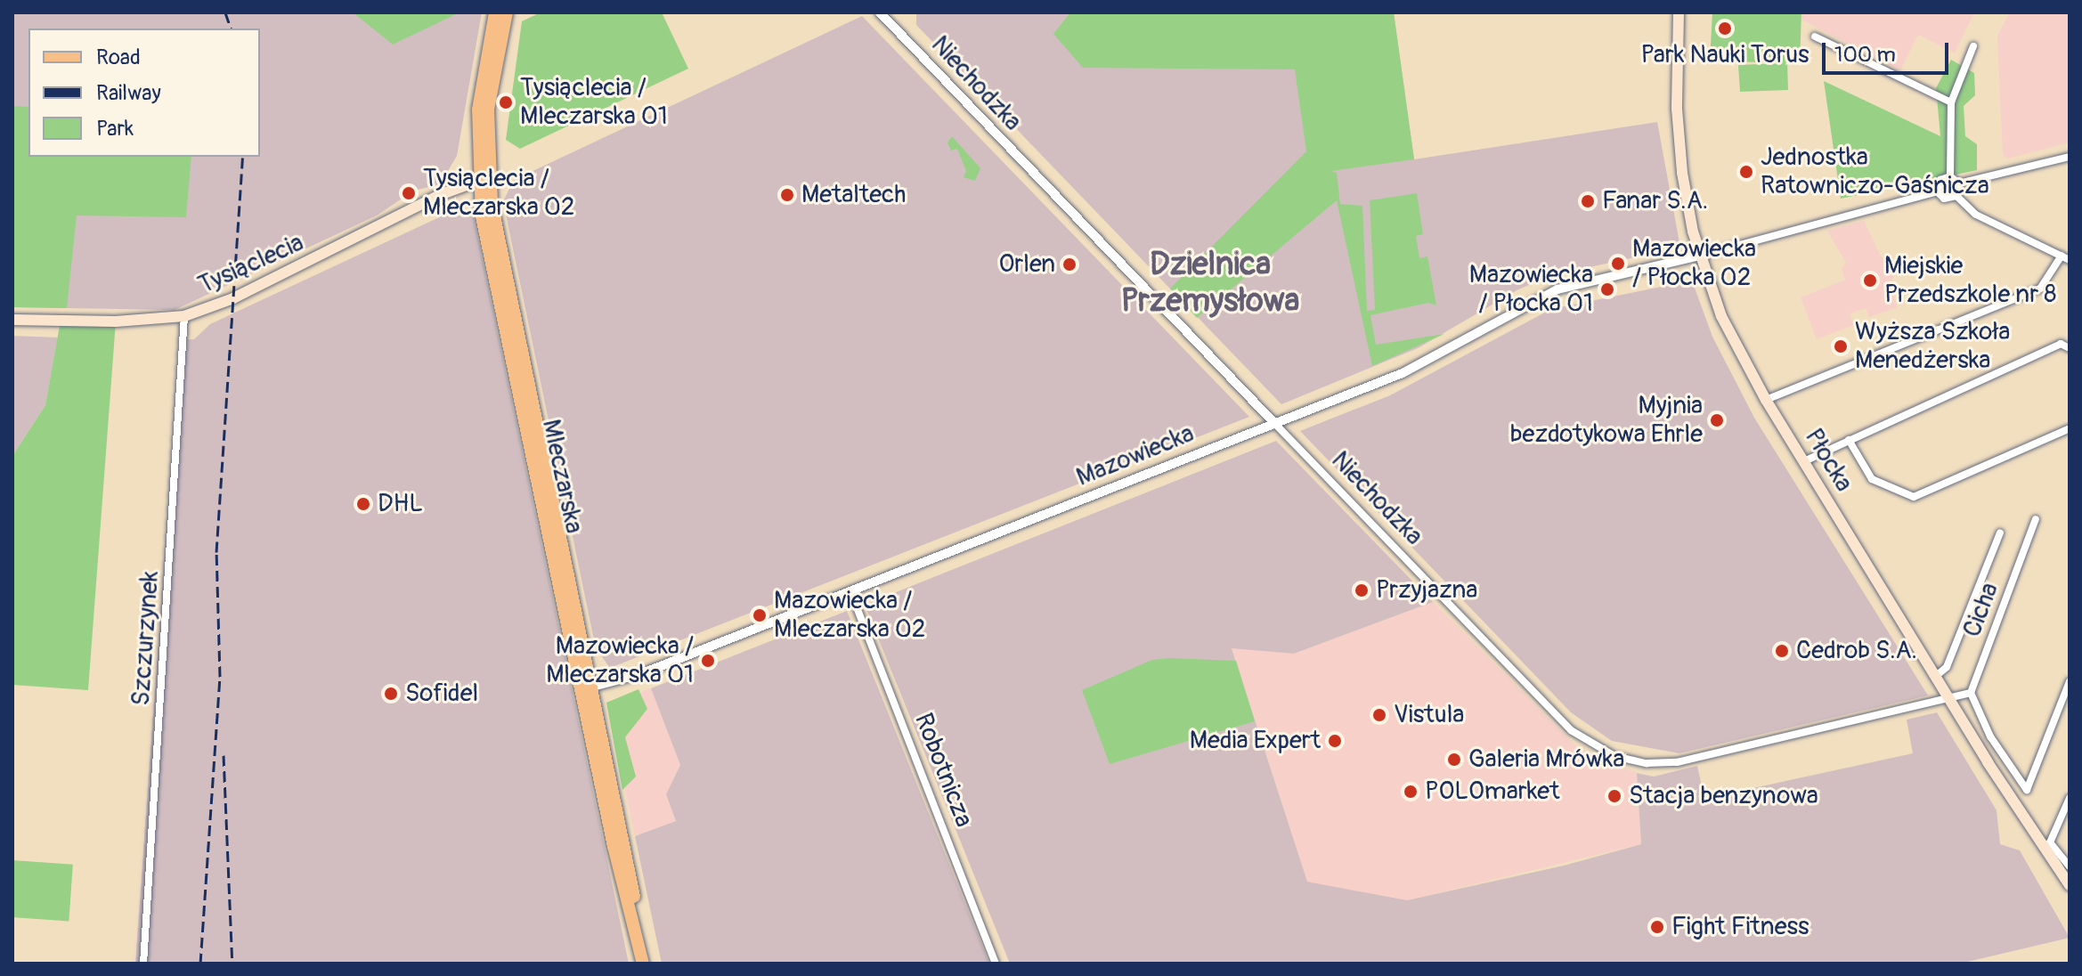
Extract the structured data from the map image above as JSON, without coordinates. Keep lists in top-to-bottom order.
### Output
{
  "streets": {
    "main road": ["Tysiąclecia", "Płocka", "Mleczarska"],
    "street": [
      "Niechodzka",
      "Mazowiecka",
      "Cicha",
      "Szczurzynek",
      "Robotnicza"
    ]
  },
  "crossings": [
    ["Niechodzka", "Mazowiecka"],
    ["Niechodzka", "Płocka"],
    ["Tysiąclecia", "Mleczarska"],
    ["Tysiąclecia", "Szczurzynek"],
    ["Mazowiecka", "Płocka"],
    ["Mazowiecka", "Mleczarska"],
    ["Mazowiecka", "Robotnicza"]
  ],
  "districts": ["Dzielnica Przemysłowa"],
  "places": [
    "Park Nauki Torus",
    "Tysiąclecia / Mleczarska 01",
    "Jednostka Ratowniczo-Gaśnicza",
    "Tysiąclecia / Mleczarska 02",
    "Metaltech",
    "Fanar S.A.",
    "Mazowiecka / Płocka 02",
    "Orlen",
    "Miejskie Przedszkole nr 8",
    "Mazowiecka / Płocka 01",
    "Wyższa Szkoła Menedżerska",
    "Myjnia bezdotykowa Ehrle",
    "DHL",
    "Przyjazna",
    "Mazowiecka / Mleczarska 02",
    "Cedrob S.A.",
    "Mazowiecka / Mleczarska 01",
    "Sofidel",
    "Vistula",
    "Media Expert",
    "Galeria Mrówka",
    "POLOmarket",
    "Stacja benzynowa",
    "Fight Fitness"
  ],
  "legend": ["Road", "Railway", "Park"],
  "scale_bar": "100 m"
}
